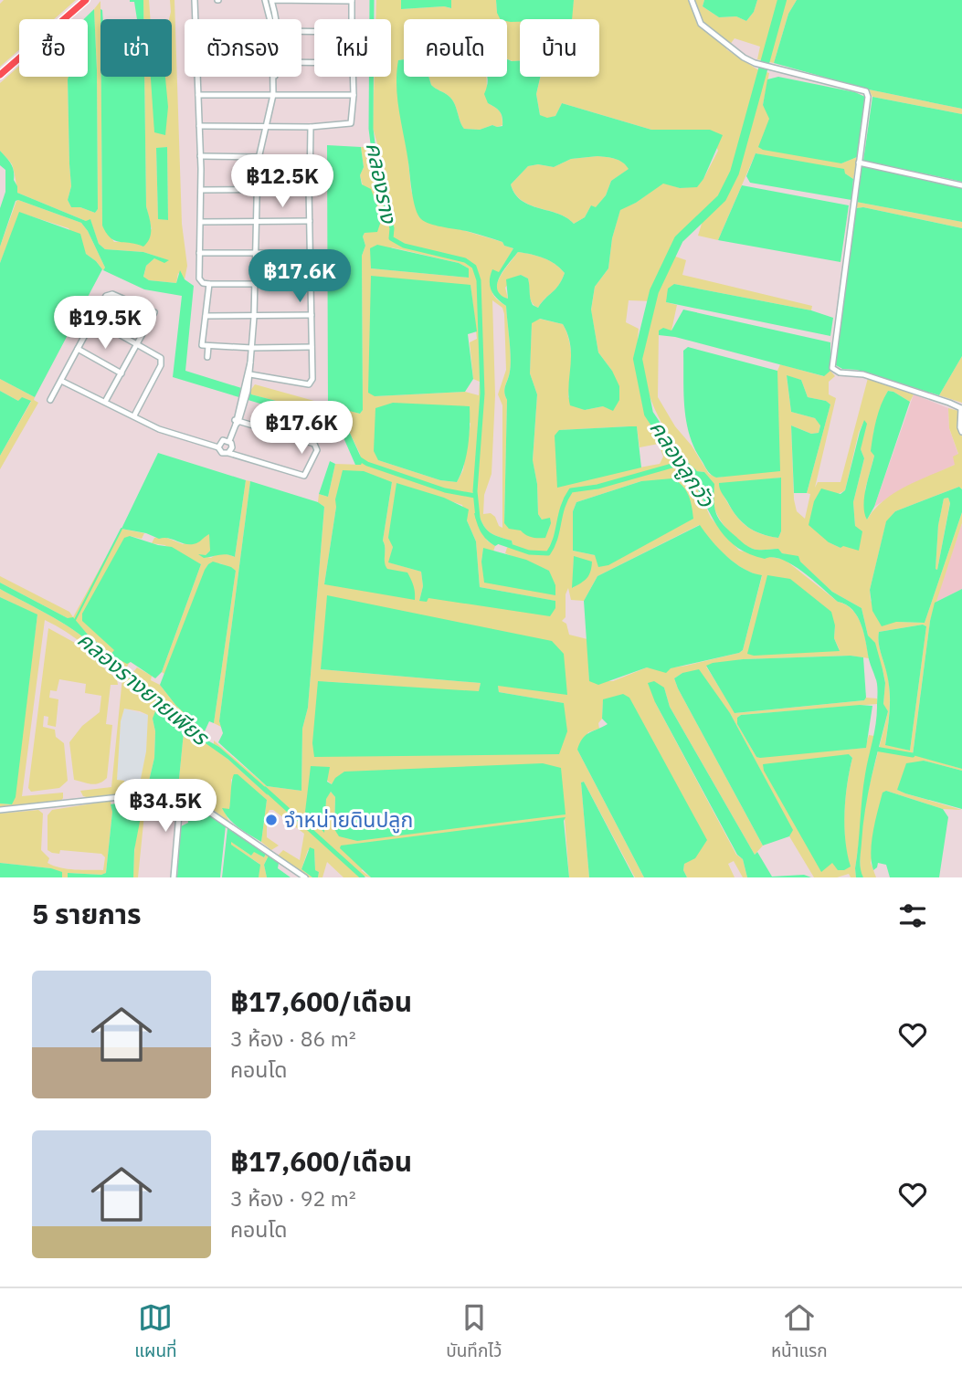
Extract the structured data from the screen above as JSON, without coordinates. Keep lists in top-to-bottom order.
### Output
{
  "water": ["คลองราง", "คลองลูกวัว", "คลองรางยายเพียร"],
  "places": ["จำหน่ายดินปลูก"],
  "page": {
    "chip": [
      "ซื้อ",
      "เช่า",
      "ตัวกรอง",
      "ใหม่",
      "คอนโด",
      "บ้าน"
    ],
    "price": [
      "฿12.5K",
      "฿17.6K",
      "฿19.5K",
      "฿17.6K",
      "฿34.5K"
    ],
    "heading": "5 รายการ",
    "list": [
      {
        "name": "฿17,600/เดือน",
        "note": "3 ห้อง · 86 m² · คอนโด"
      },
      {
        "name": "฿17,600/เดือน",
        "note": "3 ห้อง · 92 m² · คอนโด"
      }
    ],
    "tabs": ["แผนที่", "บันทึกไว้", "หน้าแรก"]
  }
}
